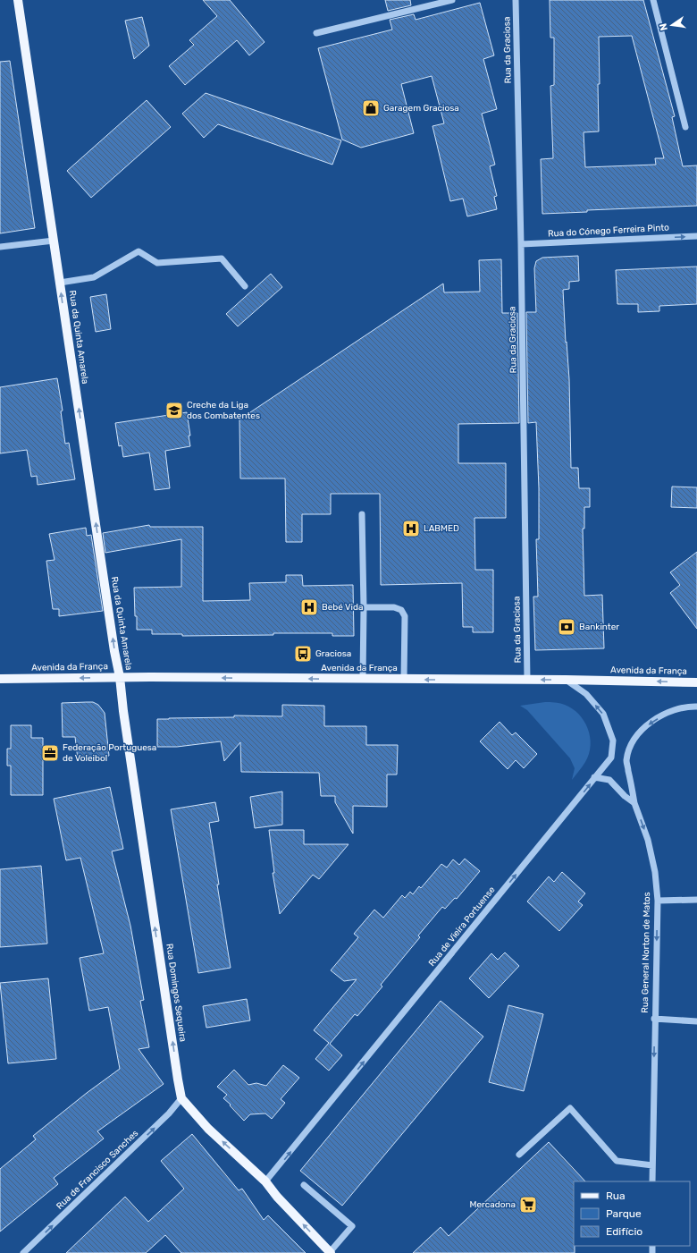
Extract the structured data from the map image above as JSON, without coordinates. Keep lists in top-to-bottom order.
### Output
{
  "streets": {
    "main road": ["Rua da Quinta Amarela", "Avenida da França", "Rua Domingos Sequeira"],
    "street": [
      "Rua da Graciosa",
      "Rua do Cónego Ferreira Pinto",
      "Rua de Vieira Portuense",
      "Rua General Norton de Matos",
      "Rua de Francisco Sanches"
    ]
  },
  "crossings": [
    ["Rua da Graciosa", "Rua do Cónego Ferreira Pinto"],
    ["Rua da Graciosa", "Avenida da França"],
    ["Rua da Quinta Amarela", "Avenida da França"],
    ["Rua da Quinta Amarela", "Rua Domingos Sequeira"],
    ["Avenida da França", "Rua de Vieira Portuense"],
    ["Avenida da França", "Rua Domingos Sequeira"],
    ["Rua de Vieira Portuense", "Rua Domingos Sequeira"],
    ["Rua Domingos Sequeira", "Rua de Francisco Sanches"]
  ],
  "one_way": [
    "Rua do Cónego Ferreira Pinto",
    "Rua da Quinta Amarela",
    "Avenida da França",
    "Rua de Vieira Portuense",
    "Rua General Norton de Matos",
    "Rua Domingos Sequeira",
    "Rua de Francisco Sanches"
  ],
  "places": {
    "shop": ["Garagem Graciosa"],
    "school or university": ["Creche da Liga dos Combatentes"],
    "hospital": ["LABMED", "Bebé Vida"],
    "bank": ["Bankinter"],
    "bus stop": ["Graciosa"],
    "office": ["Federação Portuguesa de Voleibol"],
    "supermarket": ["Mercadona"]
  },
  "legend": ["Rua", "Parque", "Edifício"],
  "north": "left"
}
